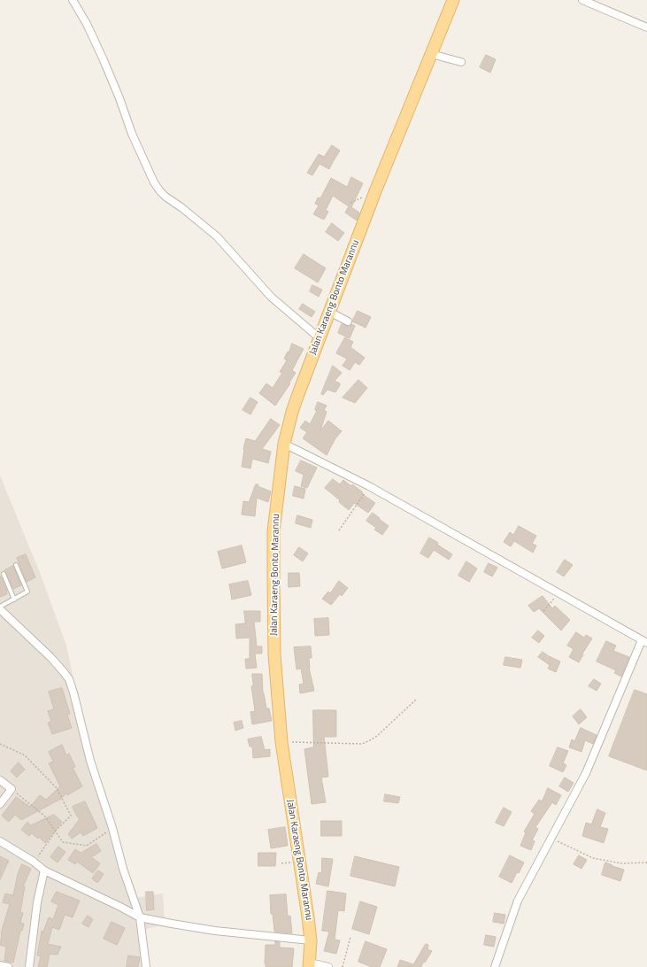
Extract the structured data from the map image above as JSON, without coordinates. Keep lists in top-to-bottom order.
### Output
{
  "streets": {
    "main road": ["Jalan Karaeng Bonto Marannu"]
  }
}
